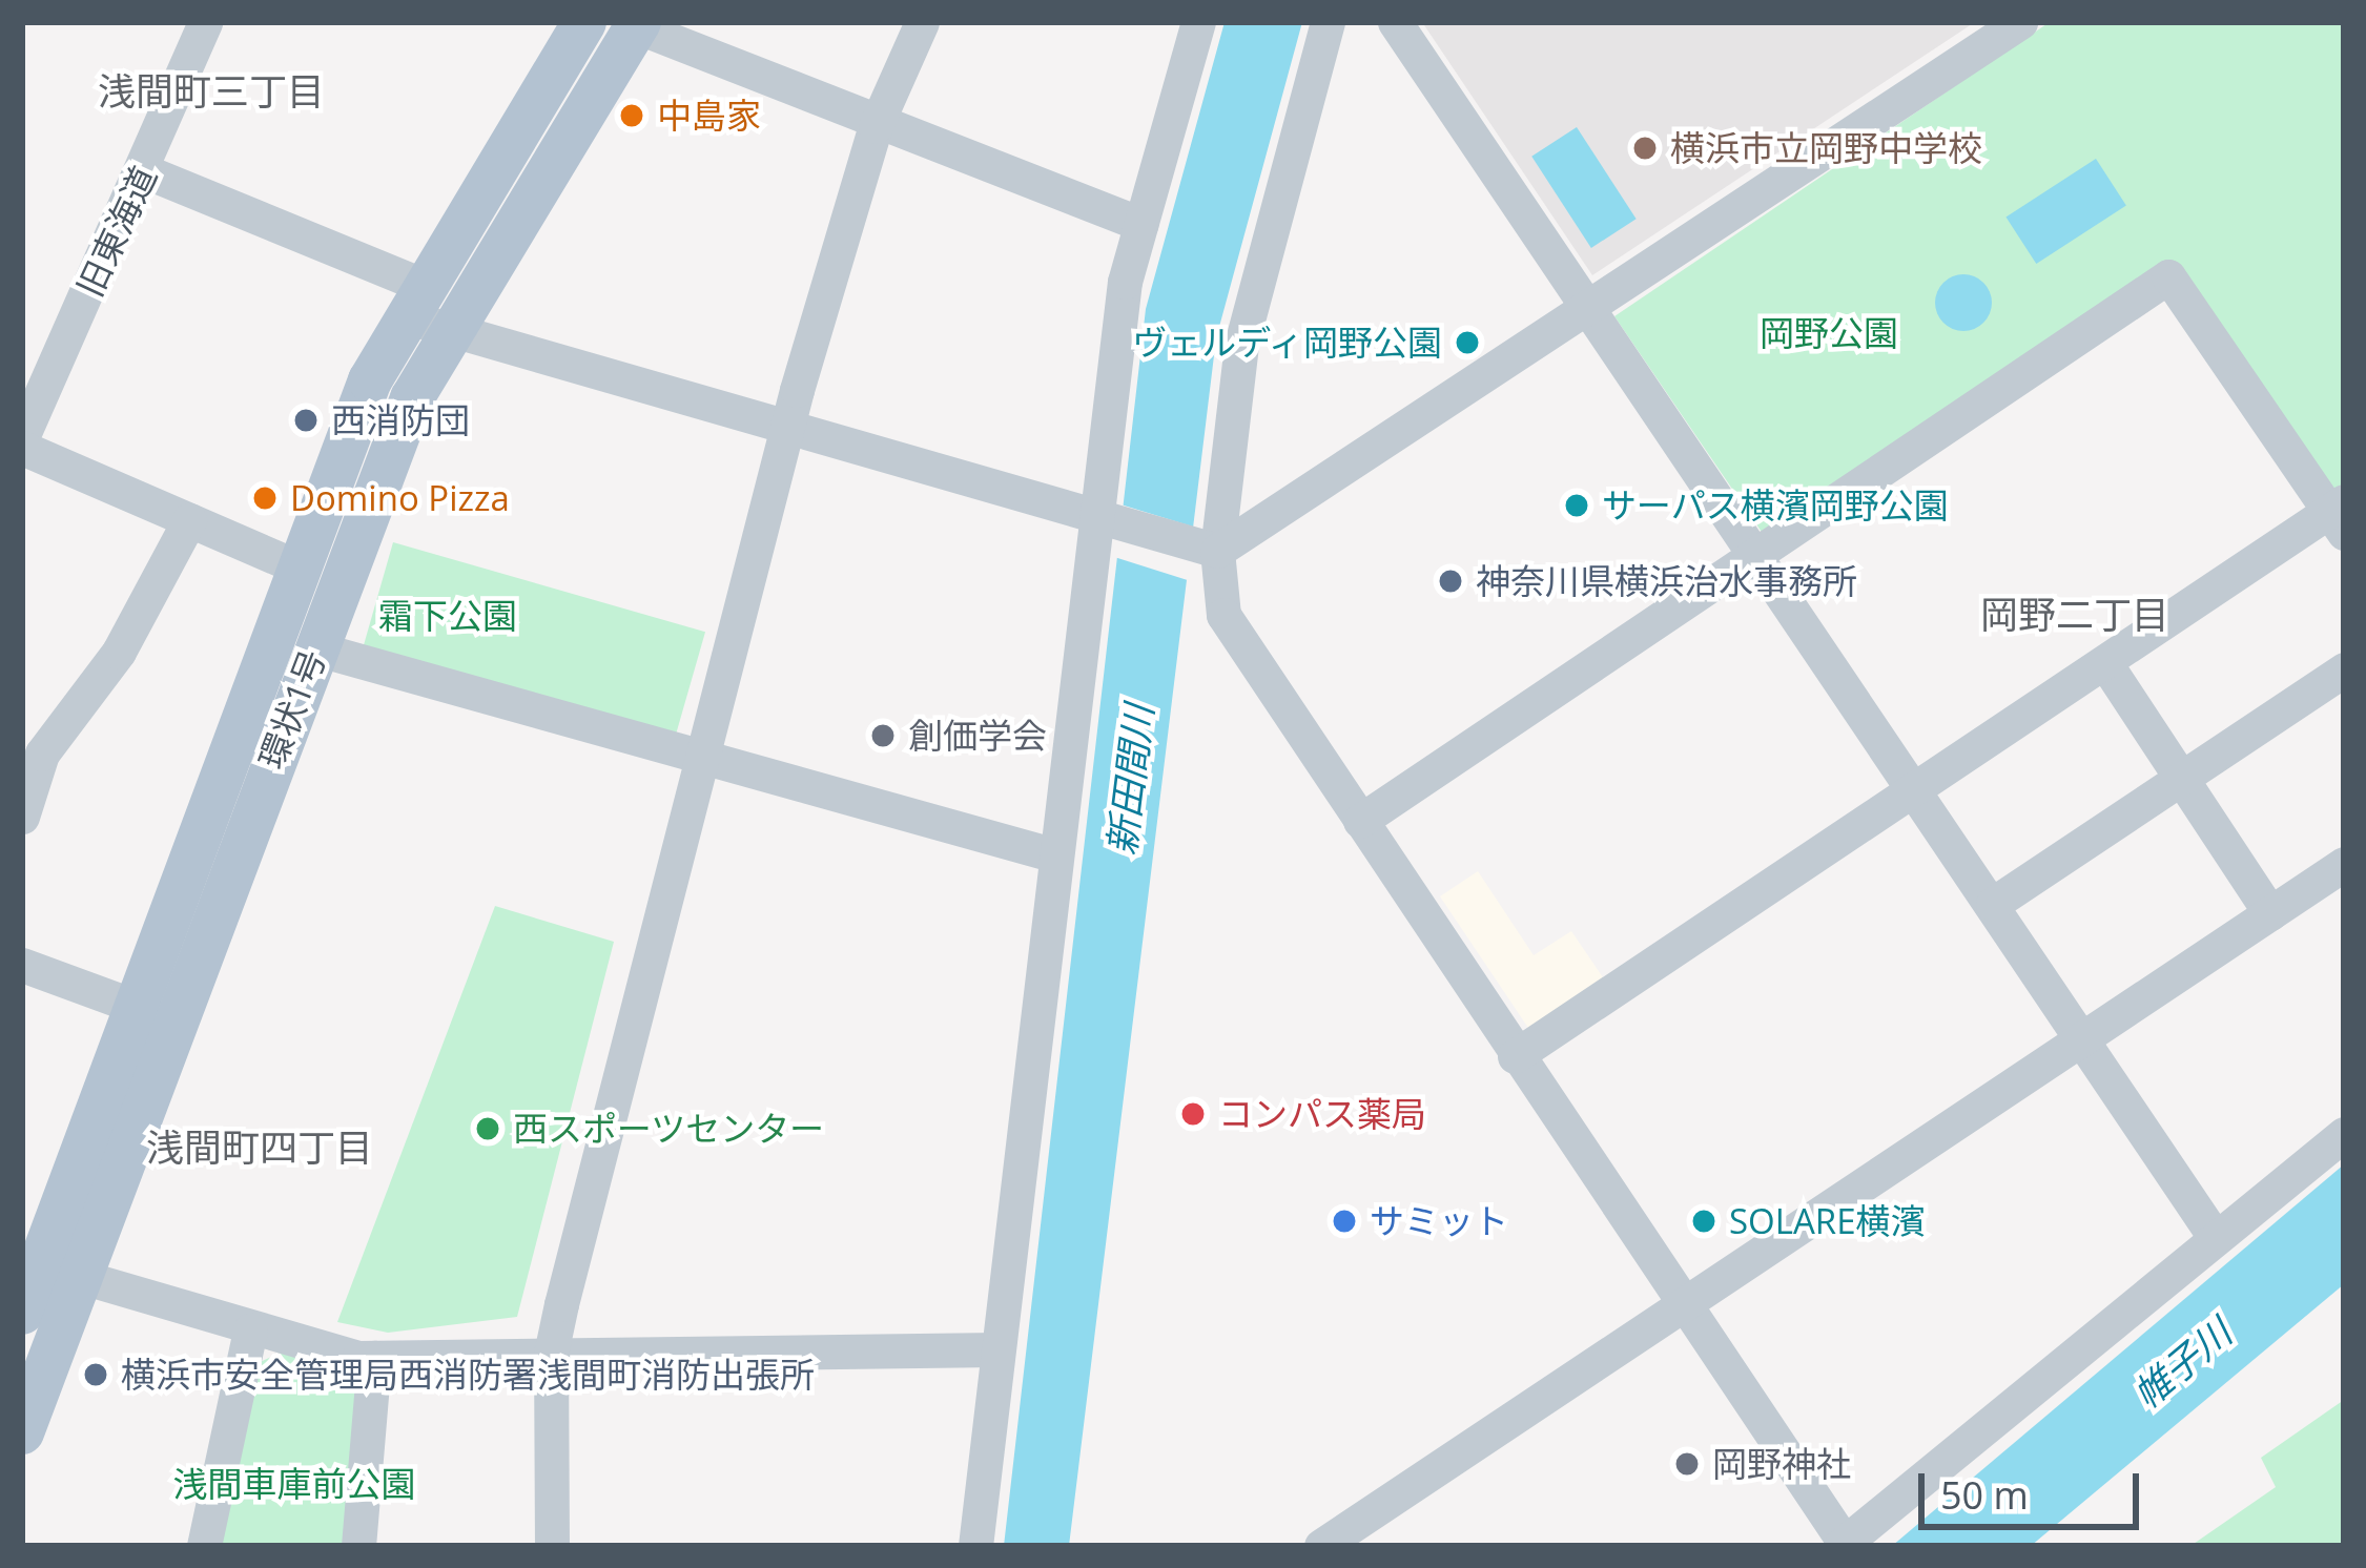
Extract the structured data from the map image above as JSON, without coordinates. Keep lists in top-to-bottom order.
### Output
{
  "streets": {
    "main road": ["環状1号"],
    "street": ["旧東海道"]
  },
  "districts": ["浅間町三丁目", "岡野二丁目", "浅間町四丁目"],
  "water": ["新田間川", "帷子川"],
  "parks": ["岡野公園", "霜下公園", "浅間車庫前公園"],
  "places": [
    "中島家",
    "横浜市立岡野中学校",
    "ヴェルディ岡野公園",
    "西消防団",
    "Domino Pizza",
    "サーパス横濱岡野公園",
    "神奈川県横浜治水事務所",
    "創価学会",
    "コンパス薬局",
    "西スポーツセンター",
    "サミット",
    "SOLARE横濱",
    "横浜市安全管理局西消防署浅間町消防出張所",
    "岡野神社"
  ],
  "scale_bar": "50 m"
}
